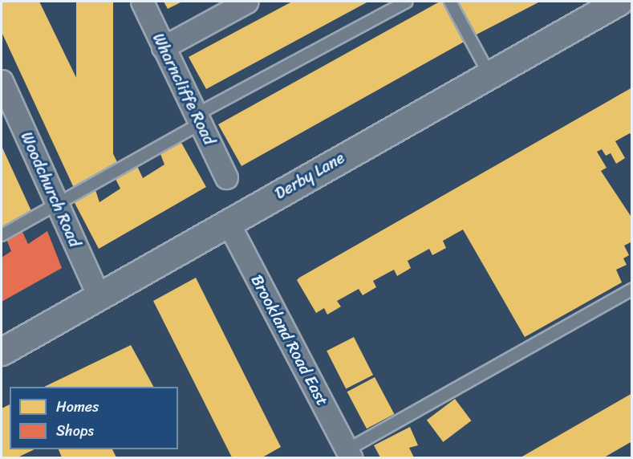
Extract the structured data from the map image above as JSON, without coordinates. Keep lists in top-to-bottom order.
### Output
{
  "streets": {
    "street": [
      "Wharncliffe Road",
      "Derby Lane",
      "Woodchurch Road",
      "Brookland Road East"
    ]
  },
  "crossings": [
    ["Derby Lane", "Woodchurch Road"],
    ["Derby Lane", "Brookland Road East"]
  ],
  "legend": ["Homes", "Shops"]
}
